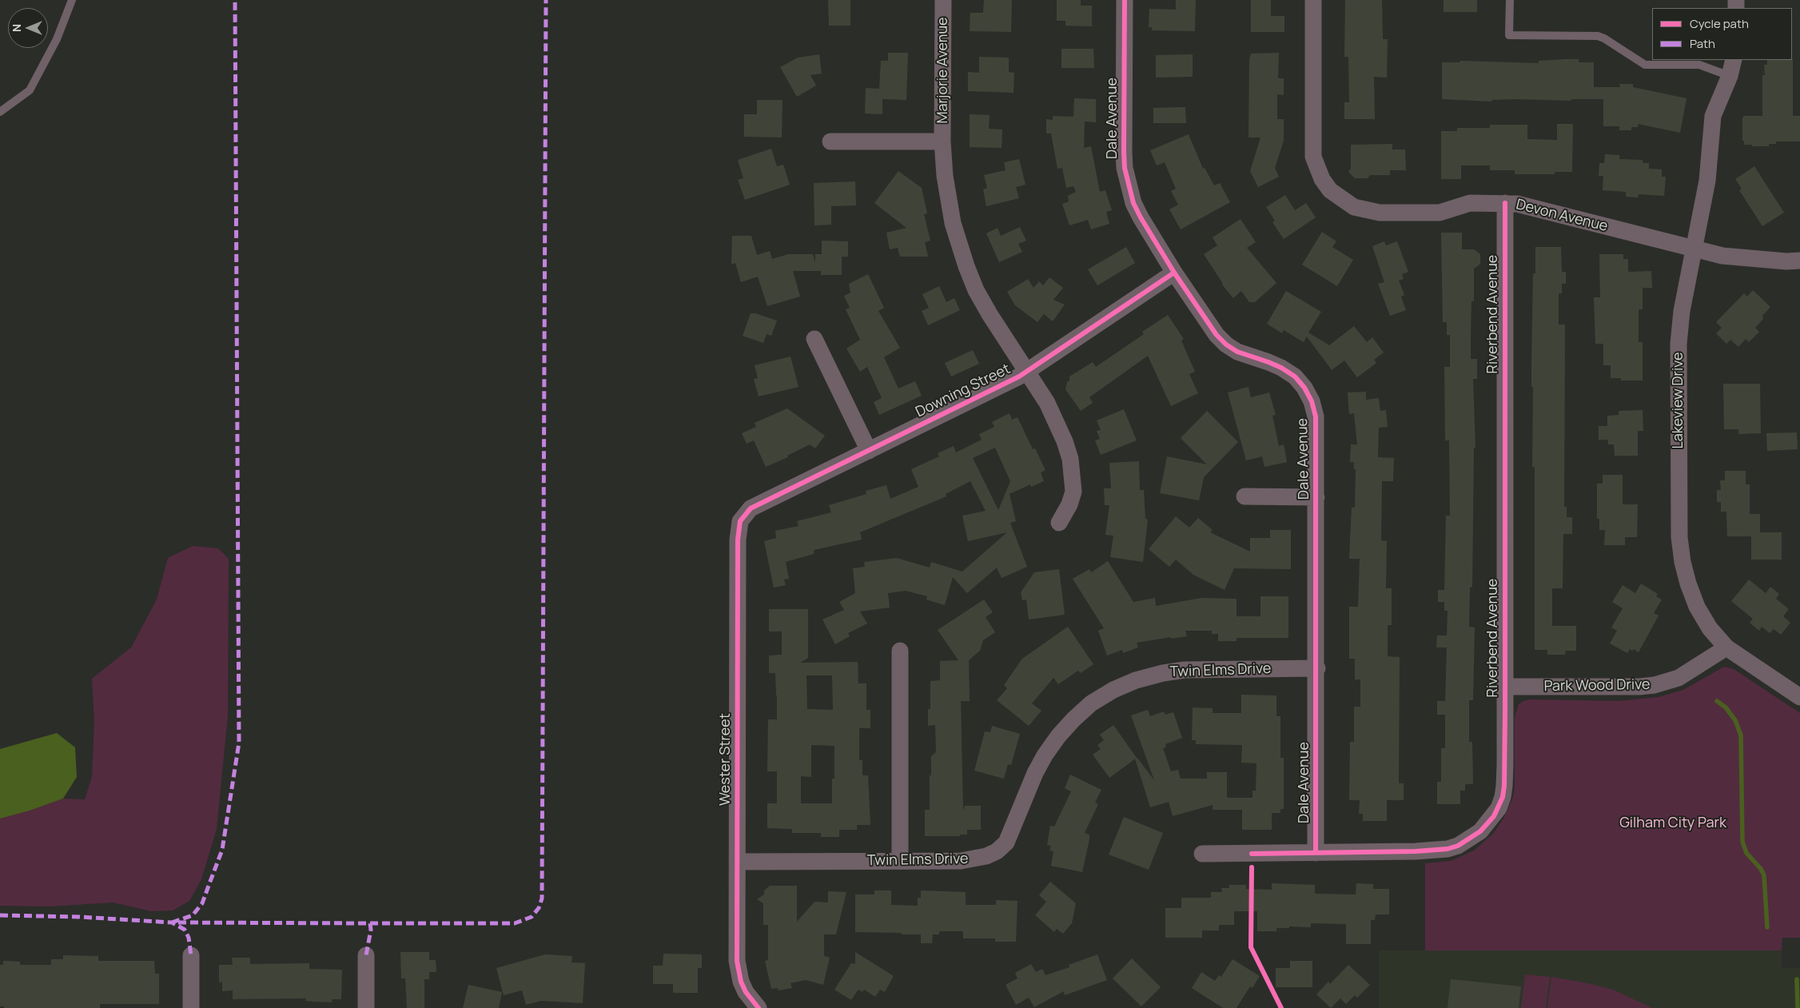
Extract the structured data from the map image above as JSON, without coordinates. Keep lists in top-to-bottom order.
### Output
{
  "streets": {
    "street": [
      "Marjorie Avenue",
      "Dale Avenue",
      "Devon Avenue",
      "Riverbend Avenue",
      "Downing Street",
      "Lakeview Drive",
      "Twin Elms Drive",
      "Park Wood Drive",
      "Wester Street"
    ]
  },
  "crossings": [
    ["Marjorie Avenue", "Downing Street"],
    ["Dale Avenue", "Riverbend Avenue"],
    ["Dale Avenue", "Downing Street"],
    ["Dale Avenue", "Twin Elms Drive"],
    ["Devon Avenue", "Riverbend Avenue"],
    ["Devon Avenue", "Lakeview Drive"],
    ["Riverbend Avenue", "Park Wood Drive"],
    ["Downing Street", "Wester Street"],
    ["Lakeview Drive", "Park Wood Drive"],
    ["Twin Elms Drive", "Wester Street"]
  ],
  "parks": ["Gilham City Park"],
  "legend": ["Cycle path", "Path"],
  "north": "left"
}
